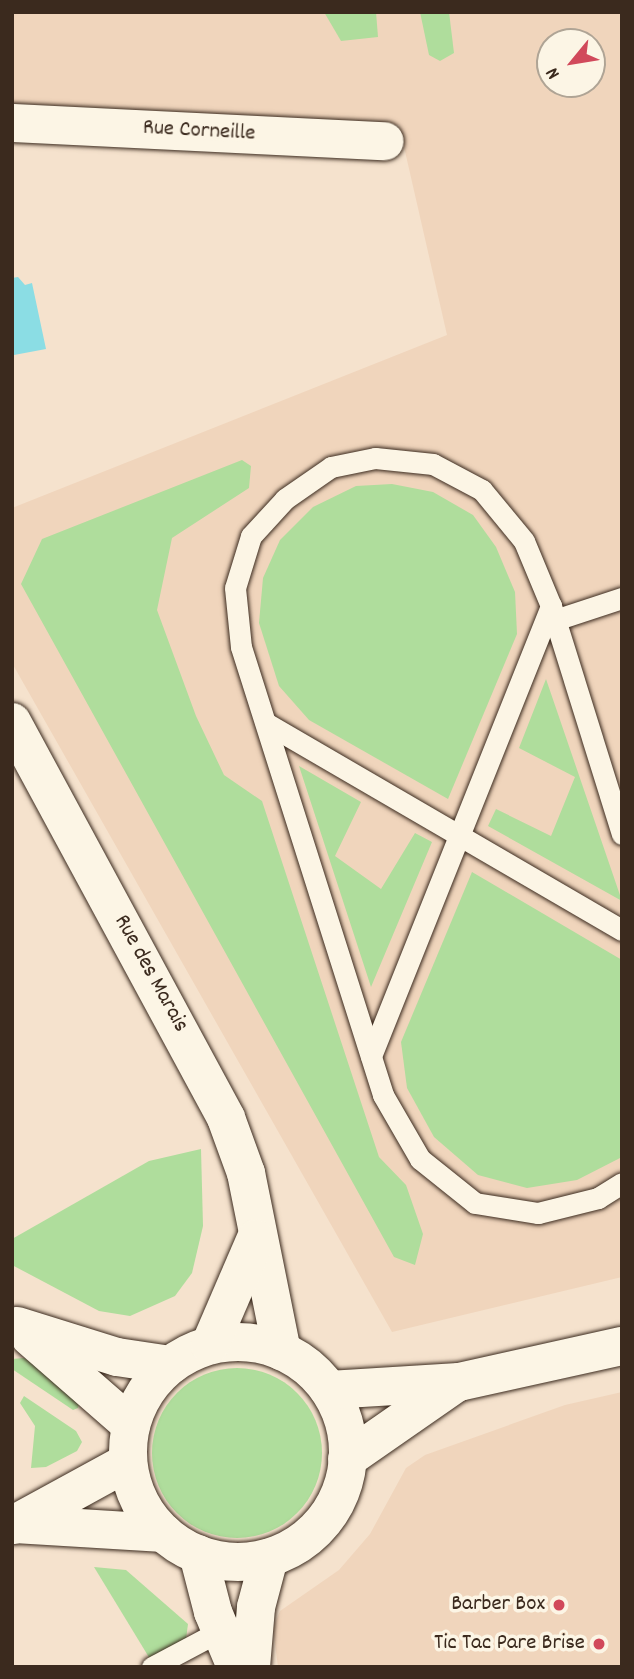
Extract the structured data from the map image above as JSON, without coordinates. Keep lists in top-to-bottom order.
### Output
{
  "streets": {
    "street": ["Rue Corneille", "Rue des Marais"]
  },
  "places": ["Barber Box", "Tic Tac Pare Brise"],
  "north": "bottom left"
}
